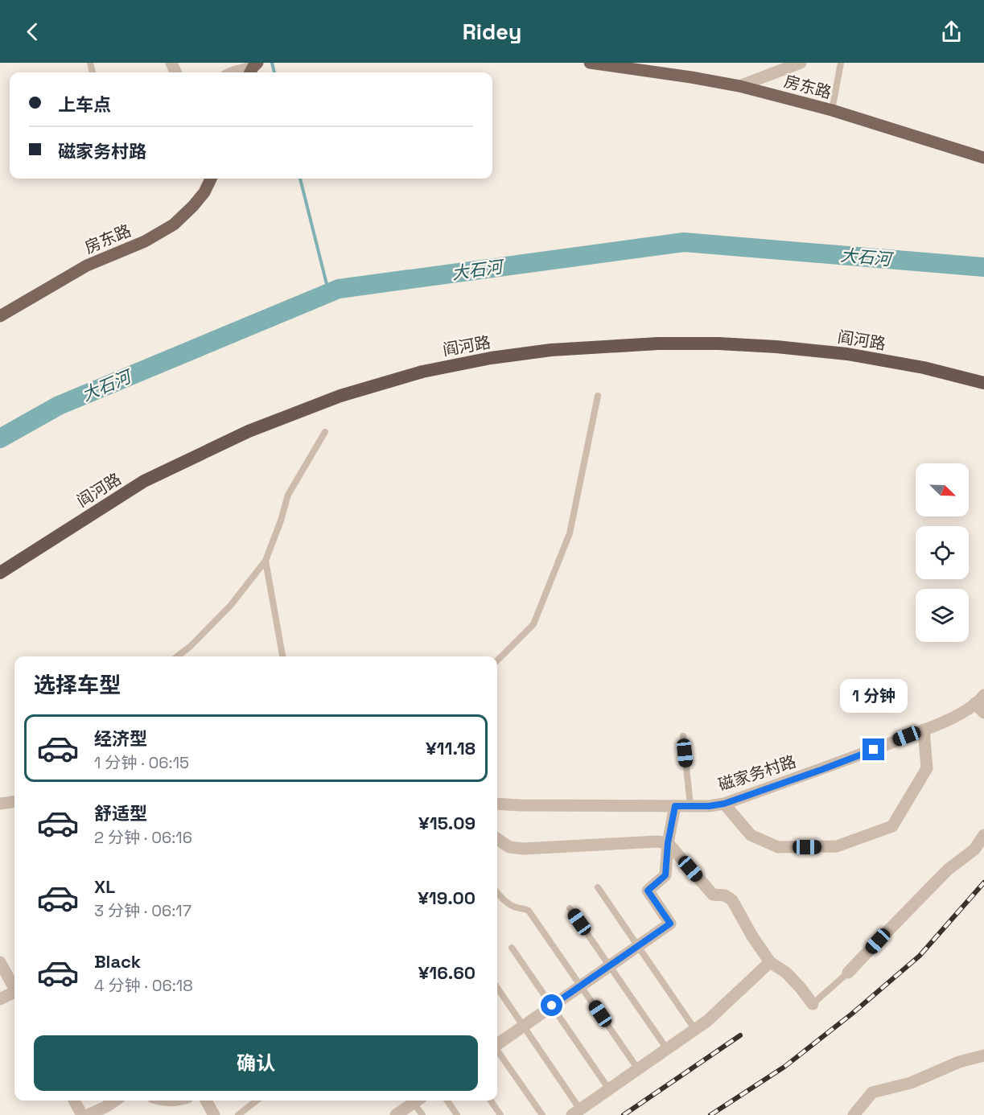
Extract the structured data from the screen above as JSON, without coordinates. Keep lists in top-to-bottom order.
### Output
{
  "streets": {
    "highway": ["阎河路"],
    "main road": ["房东路"],
    "street": ["磁家务村路"]
  },
  "water": ["大石河"],
  "north": "bottom right",
  "page": {
    "header": "Ridey",
    "banner": ["上车点", "磁家务村路"],
    "heading": "选择车型",
    "bubble": "1 分钟",
    "list": [
      {
        "name": "经济型",
        "note": "1 分钟 · 06:15",
        "value": "¥11.18"
      },
      {
        "name": "舒适型",
        "note": "2 分钟 · 06:16",
        "value": "¥15.09"
      },
      {
        "name": "XL",
        "note": "3 分钟 · 06:17",
        "value": "¥19.00"
      },
      {
        "name": "Black",
        "note": "4 分钟 · 06:18",
        "value": "¥16.60"
      }
    ],
    "buttons": "确认"
  }
}
